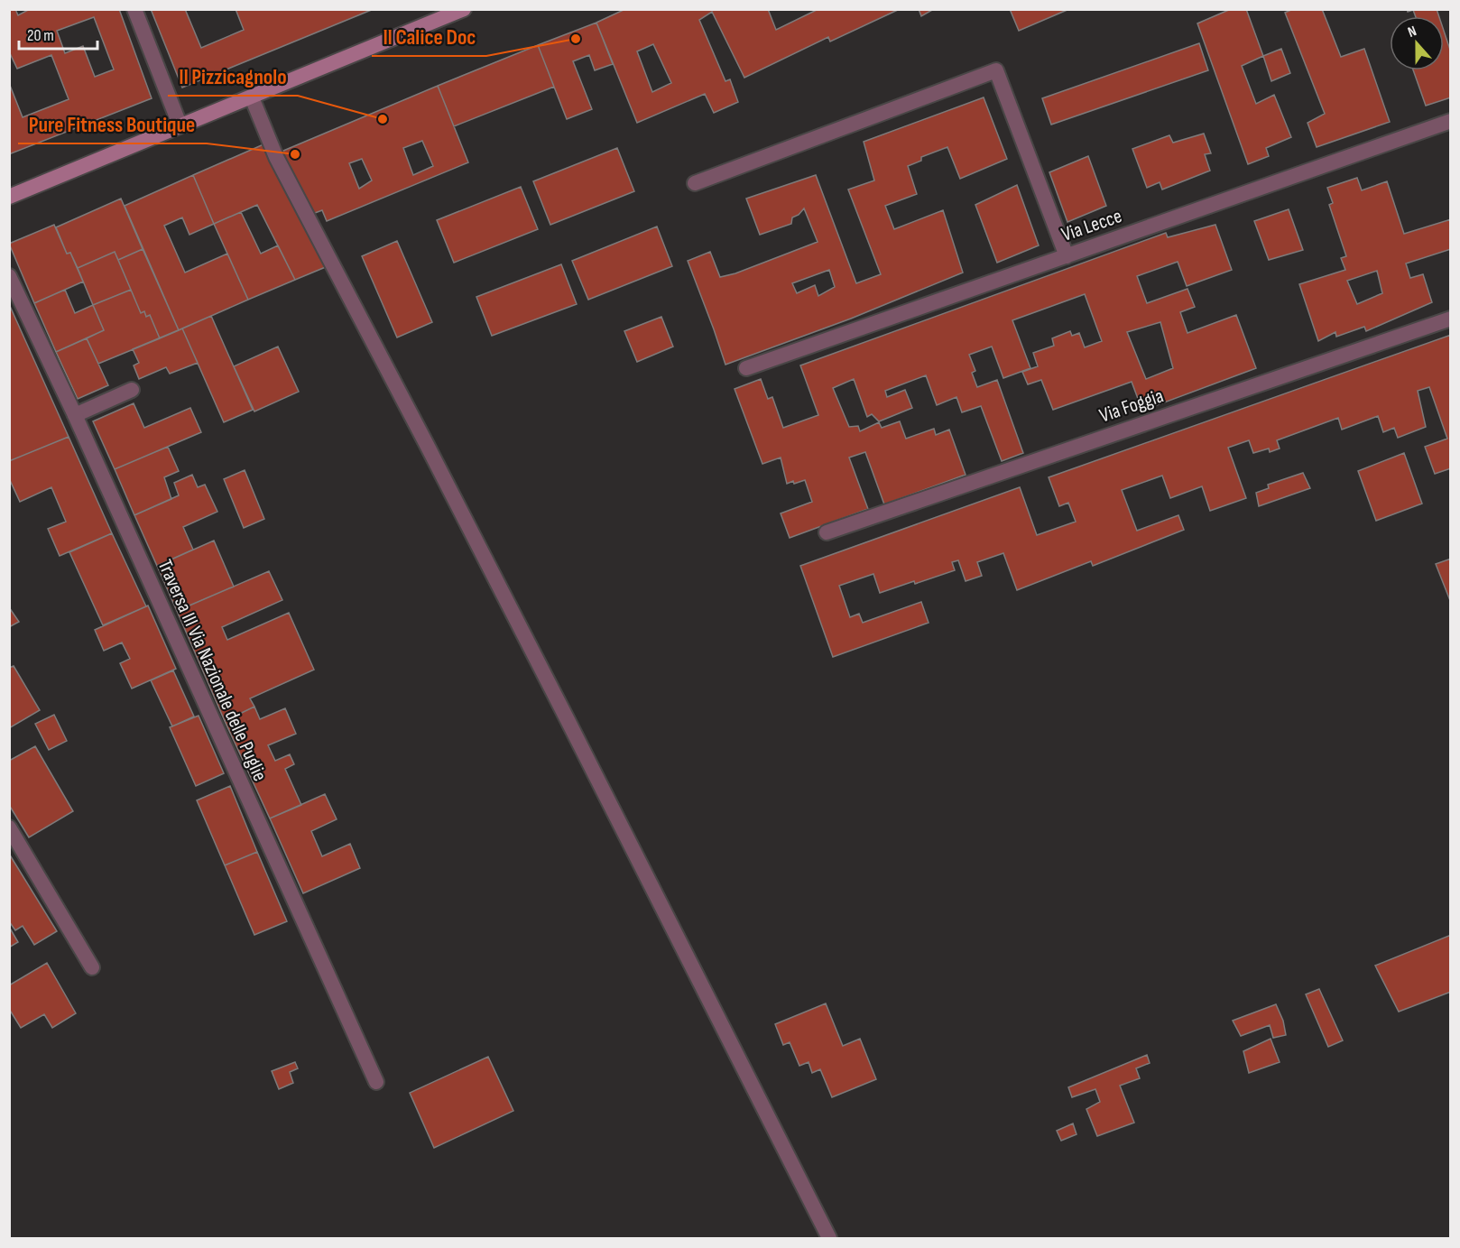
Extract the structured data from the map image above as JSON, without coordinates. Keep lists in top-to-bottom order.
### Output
{
  "streets": {
    "street": ["Via Lecce", "Via Foggia", "Traversa III Via Nazionale delle Puglie"]
  },
  "places": ["Il Calice Doc", "Il Pizzicagnolo", "Pure Fitness Boutique"],
  "scale_bar": "20 m",
  "north": "top"
}
